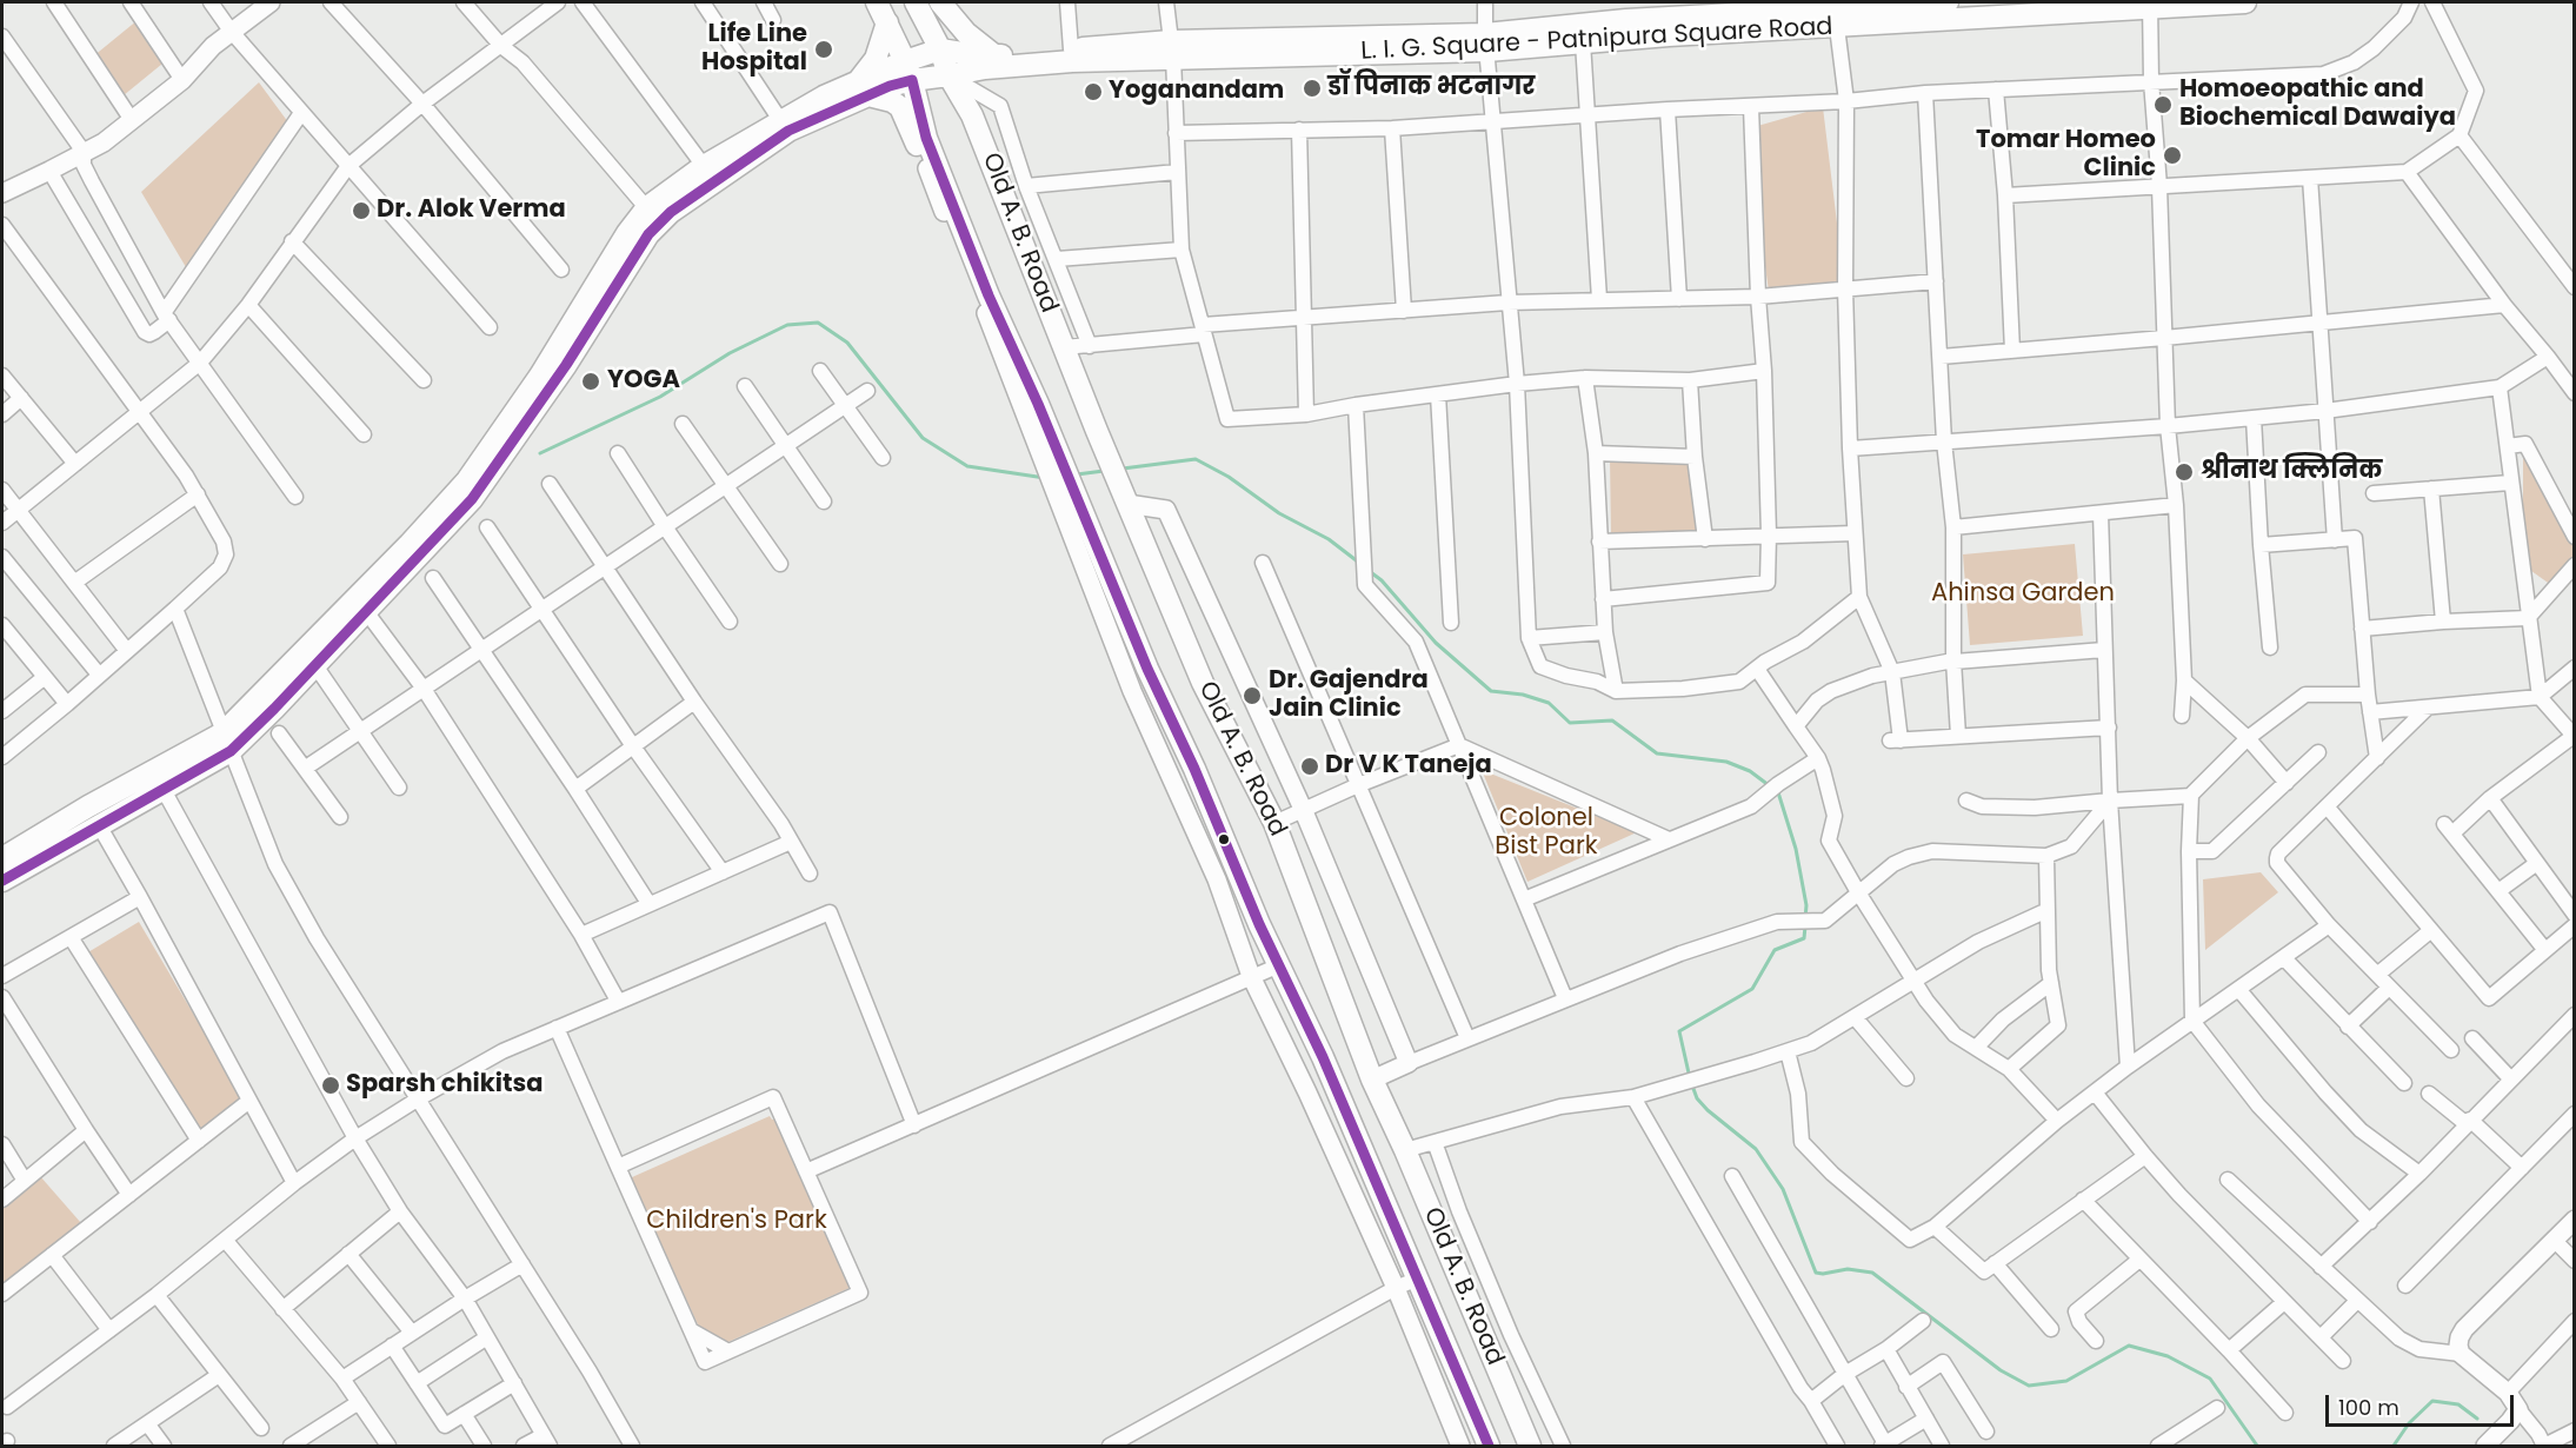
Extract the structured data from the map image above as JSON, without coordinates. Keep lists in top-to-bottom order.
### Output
{
  "streets": {
    "main road": ["L. I. G. Square - Patnipura Square Road", "Old A. B. Road"]
  },
  "crossings": [
    ["L. I. G. Square - Patnipura Square Road", "Old A. B. Road"]
  ],
  "parks": ["Ahinsa Garden", "Colonel Bist Park", "Children's Park"],
  "places": [
    "Life Line Hospital",
    "डॉ पिनाक भटनागर",
    "Yoganandam",
    "Homoeopathic and Biochemical Dawaiya",
    "Tomar Homeo Clinic",
    "Dr. Alok Verma",
    "YOGA",
    "श्रीनाथ क्लिनिक",
    "Dr. Gajendra Jain Clinic",
    "Dr V K Taneja",
    "Sparsh chikitsa"
  ],
  "scale_bar": "100 m"
}
